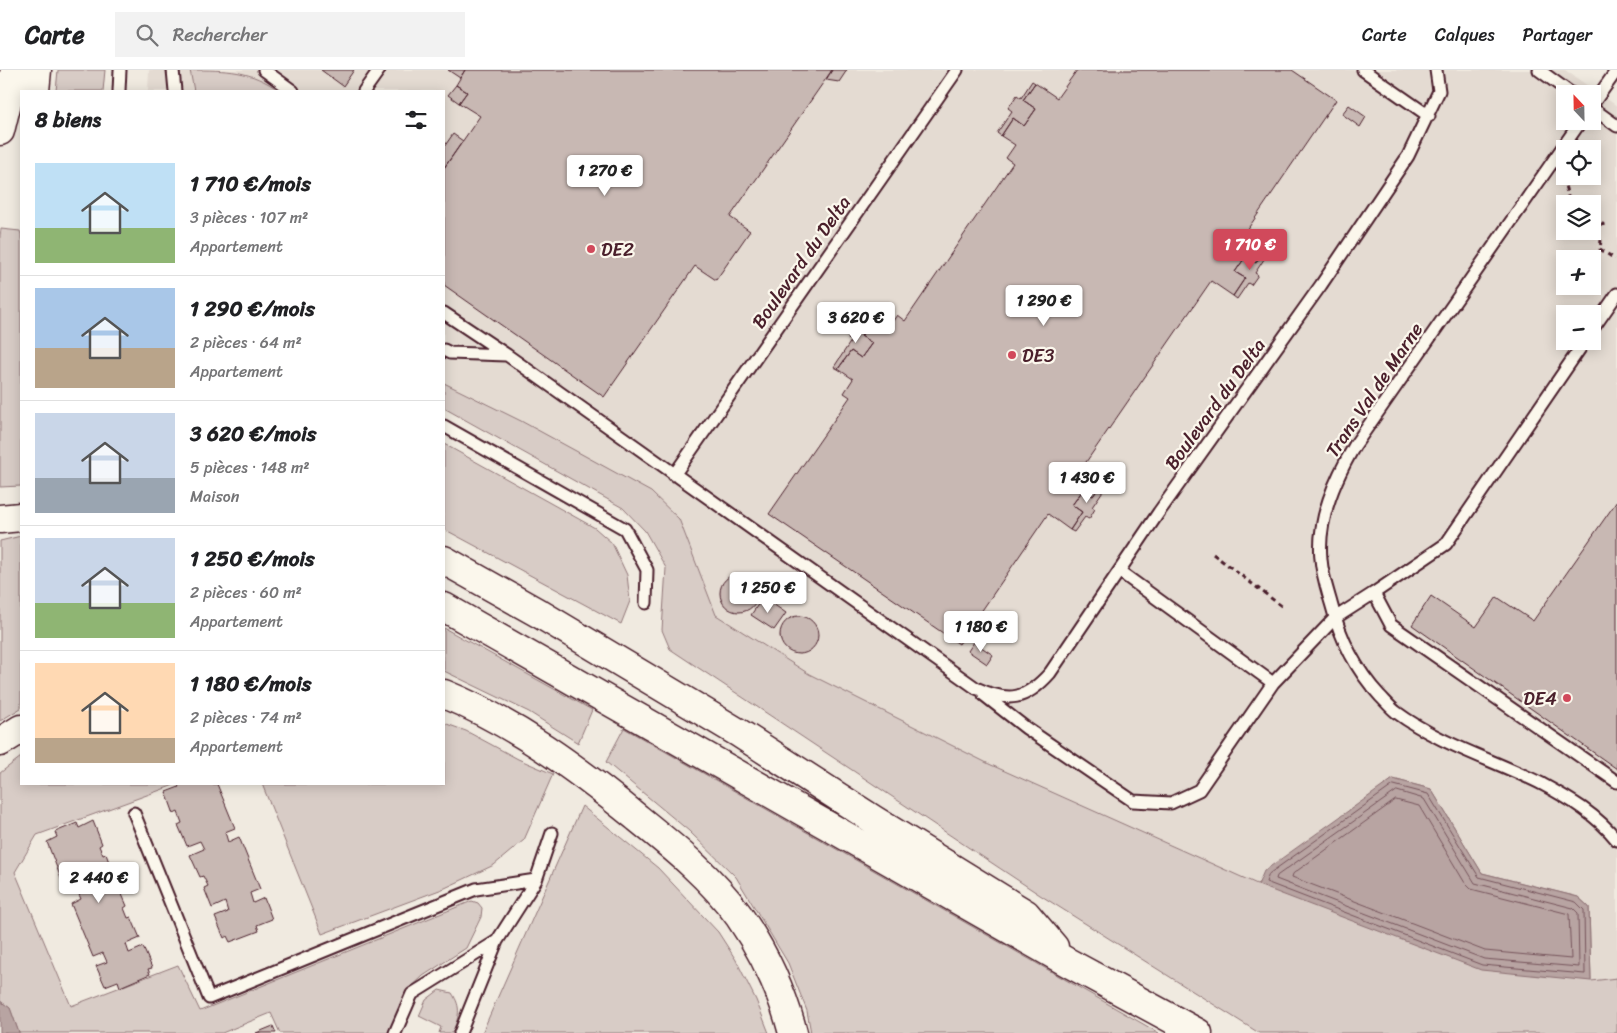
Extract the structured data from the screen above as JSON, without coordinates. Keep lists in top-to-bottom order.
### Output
{
  "streets": {
    "lane": ["Boulevard du Delta", "Trans Val de Marne"]
  },
  "places": ["DE2", "DE3", "DE4"],
  "north": "top",
  "page": {
    "header": "Carte",
    "search": "Rechercher",
    "nav": ["Carte", "Calques", "Partager"],
    "map_buttons": ["+", "−"],
    "heading": "8 biens",
    "list": [
      {
        "name": "1 710 €/mois",
        "note": "3 pièces · 107 m² · Appartement"
      },
      {
        "name": "1 290 €/mois",
        "note": "2 pièces · 64 m² · Appartement"
      },
      {
        "name": "3 620 €/mois",
        "note": "5 pièces · 148 m² · Maison"
      },
      {
        "name": "1 250 €/mois",
        "note": "2 pièces · 60 m² · Appartement"
      },
      {
        "name": "1 180 €/mois",
        "note": "2 pièces · 74 m² · Appartement"
      }
    ],
    "price": [
      "1 270 €",
      "1 710 €",
      "1 290 €",
      "3 620 €",
      "1 430 €",
      "1 250 €",
      "1 180 €",
      "2 440 €"
    ]
  }
}
